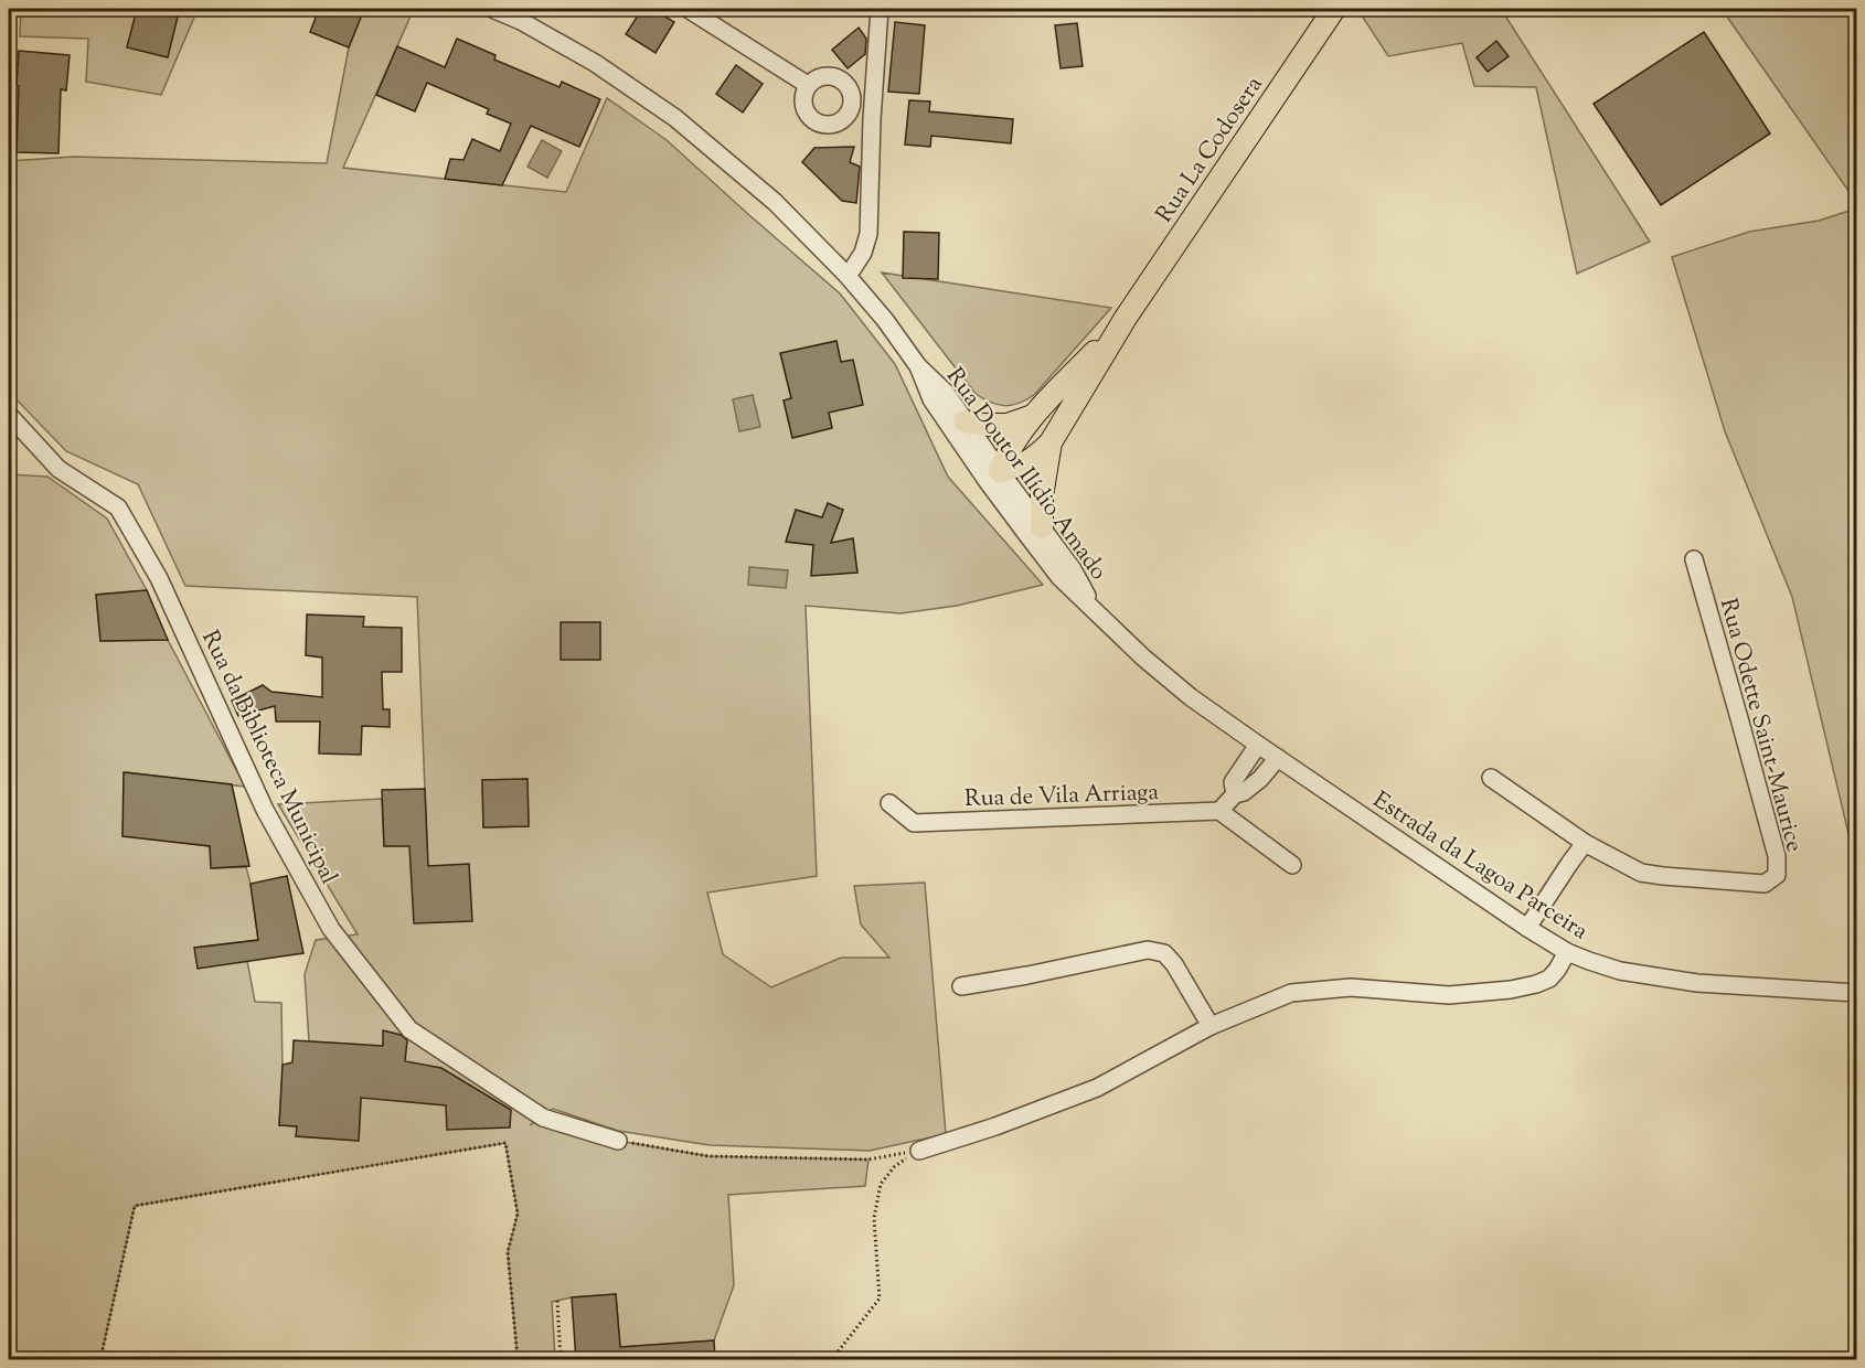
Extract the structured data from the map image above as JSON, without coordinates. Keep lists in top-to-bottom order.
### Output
{
  "streets": {
    "main road": ["Rua La Codosera"],
    "street": [
      "Rua Doutor Ilídio Amado",
      "Rua Odette Saint-Maurice",
      "Rua da Biblioteca Municipal",
      "Rua de Vila Arriaga",
      "Estrada da Lagoa Parceira"
    ]
  },
  "crossings": [
    ["Rua Doutor Ilídio Amado", "Estrada da Lagoa Parceira"]
  ]
}
